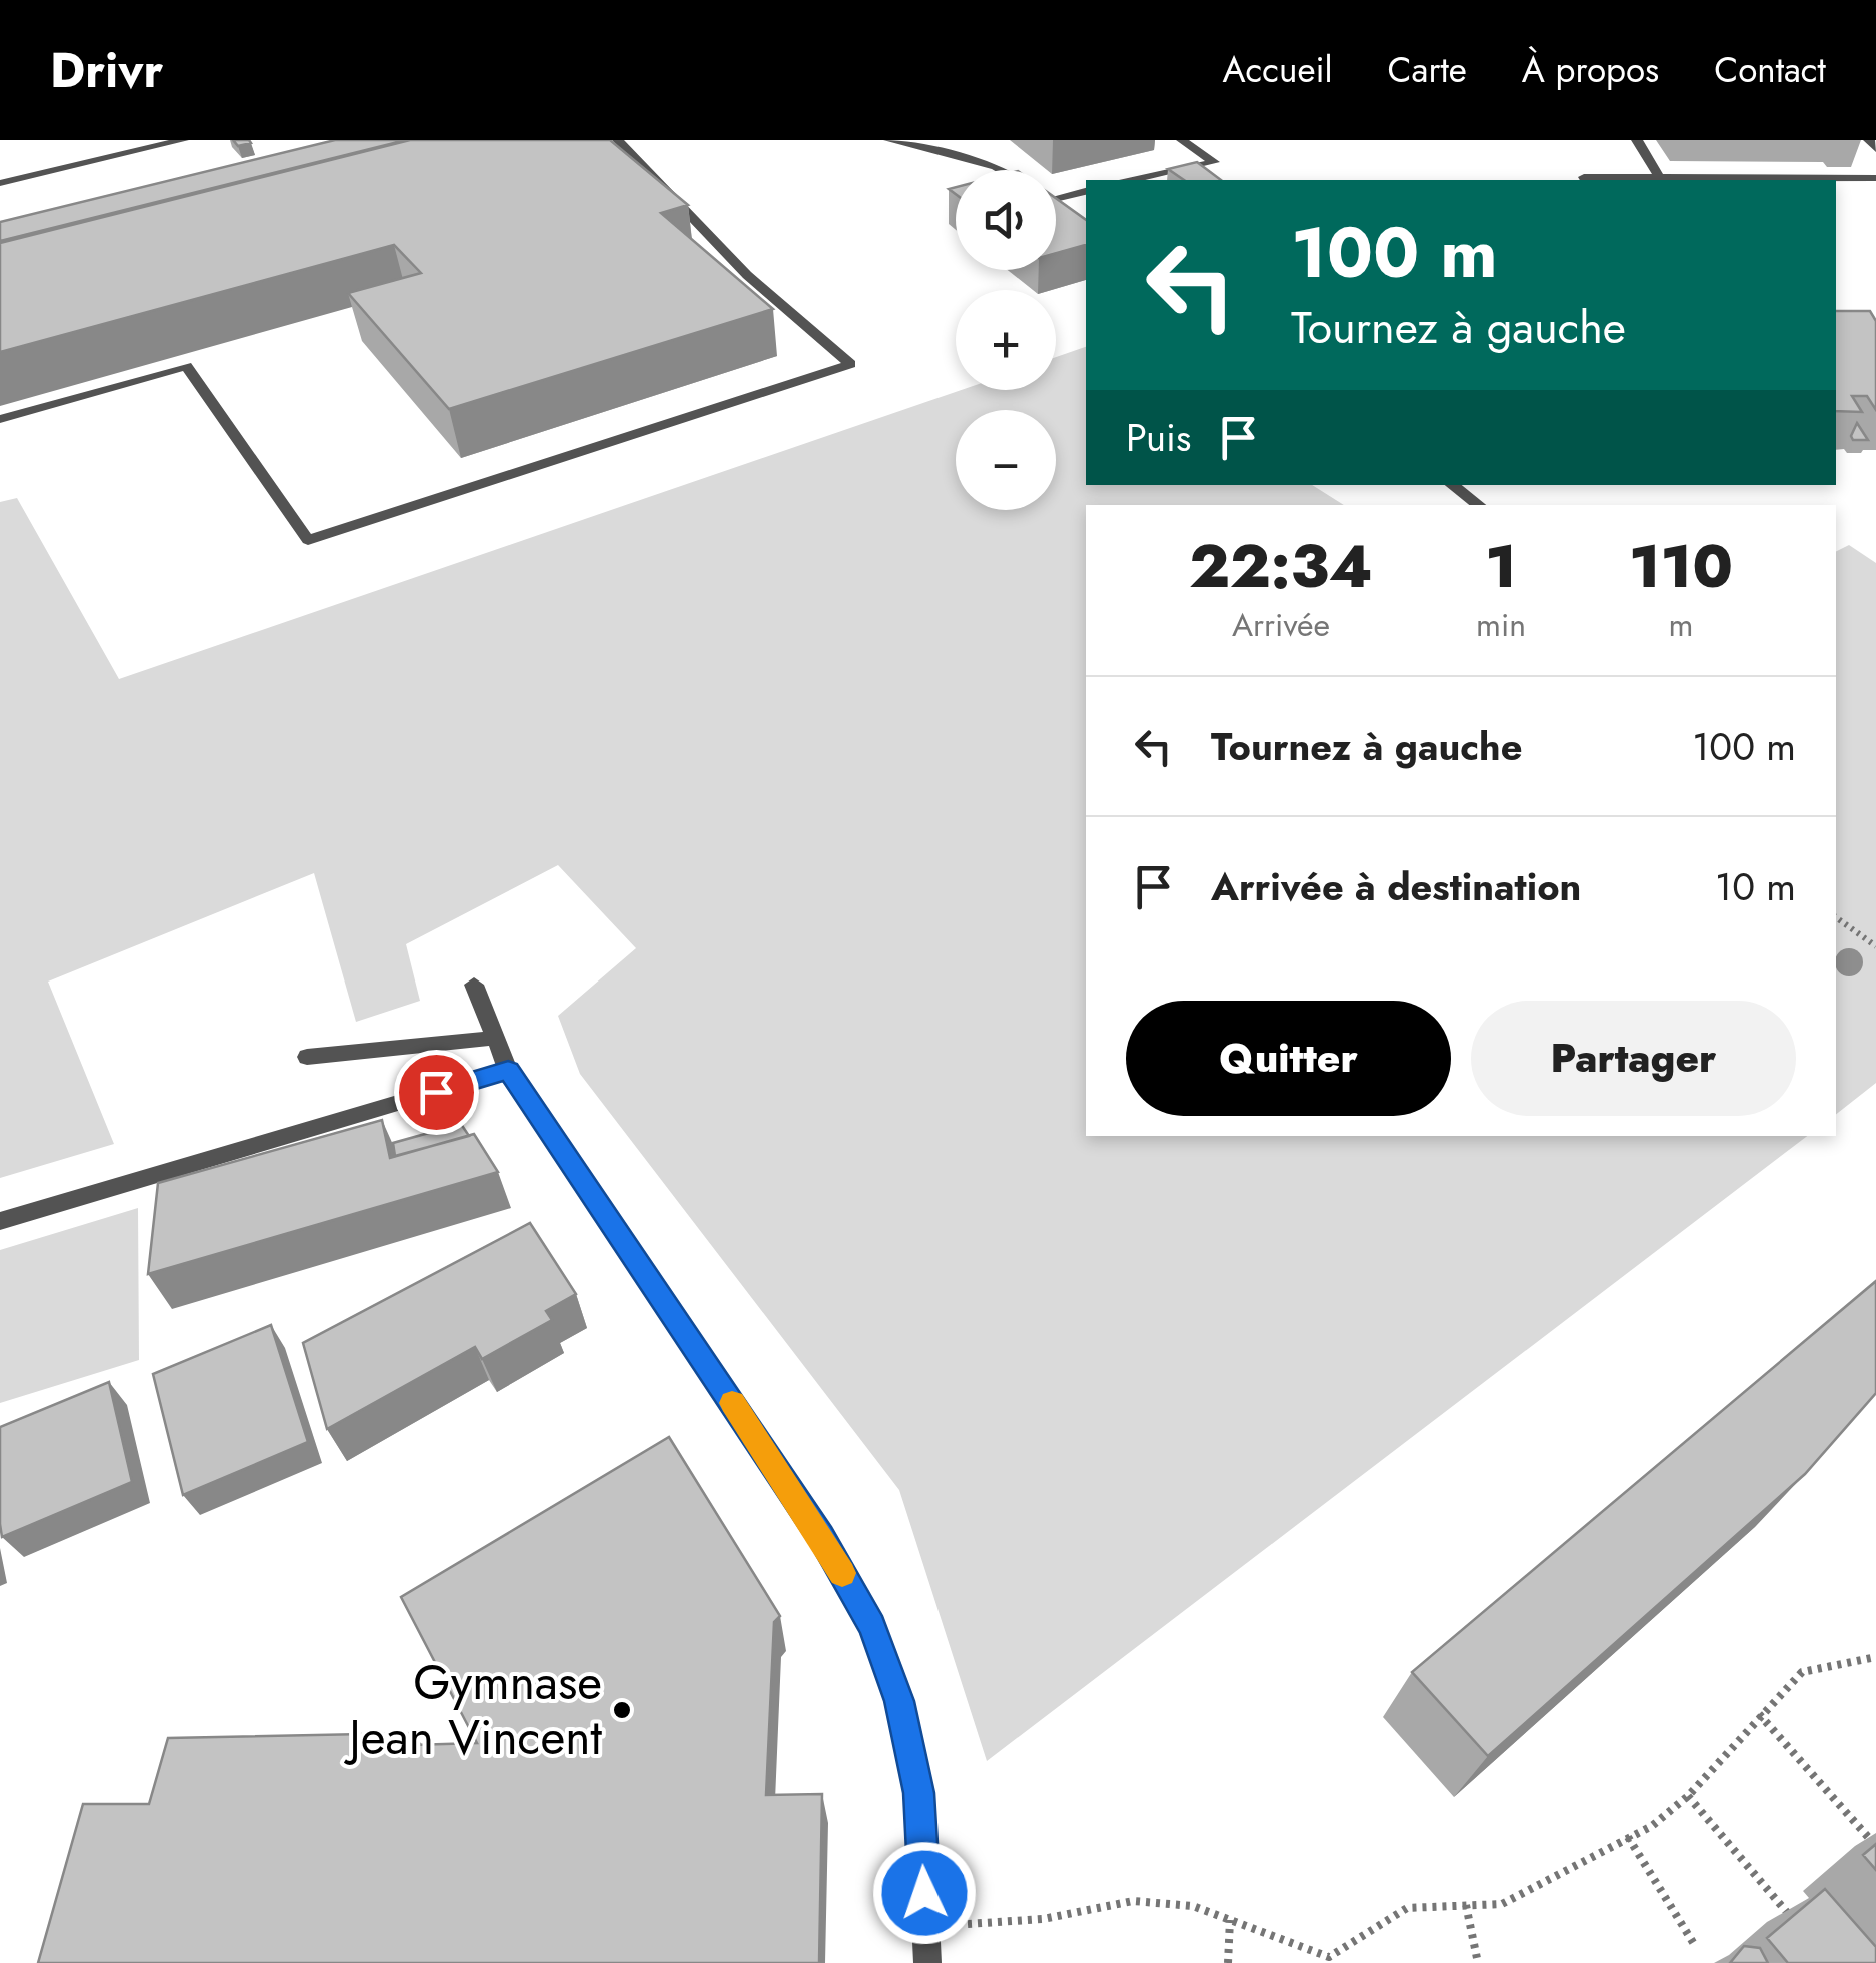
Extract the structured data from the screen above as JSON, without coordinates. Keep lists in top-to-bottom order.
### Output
{
  "places": ["Gymnase Jean Vincent"],
  "page": {
    "header": "Drivr",
    "nav": [
      "Accueil",
      "Carte",
      "À propos",
      "Contact"
    ],
    "map_buttons": ["+", "−"],
    "turn": ["100 m", "Tournez à gauche"],
    "then": "Puis",
    "eta": [
      "22:34",
      "Arrivée",
      "1",
      "min",
      "110",
      "m"
    ],
    "list": [
      {
        "name": "Tournez à gauche",
        "value": "100 m"
      },
      {
        "name": "Arrivée à destination",
        "value": "10 m"
      }
    ],
    "buttons": ["Quitter", "Partager"]
  }
}
